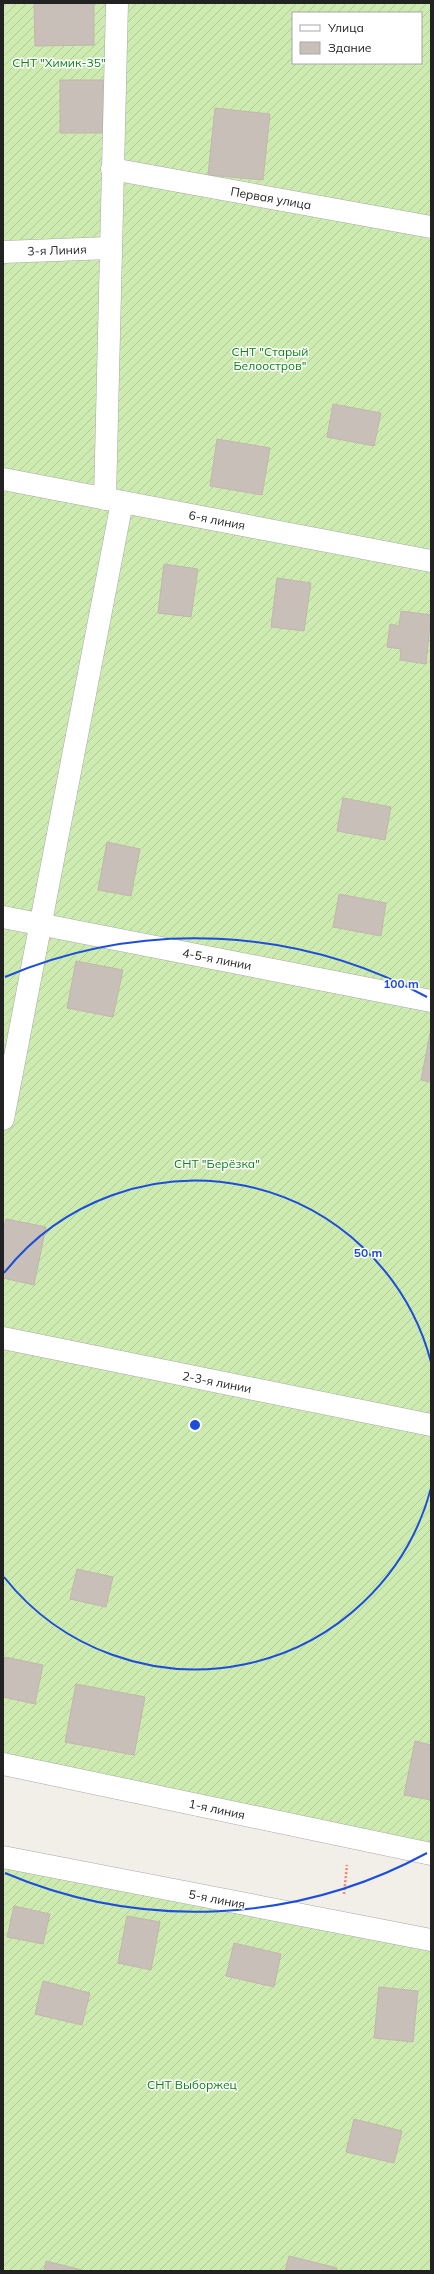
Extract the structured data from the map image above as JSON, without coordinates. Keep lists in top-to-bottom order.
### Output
{
  "streets": {
    "street": [
      "Первая улица",
      "3-я Линия",
      "6-я линия",
      "4-5-я линии",
      "2-3-я линии",
      "1-я линия",
      "5-я линия"
    ]
  },
  "parks": [
    "СНТ \"Химик-35\"",
    "СНТ \"Старый Белоостров\"",
    "СНТ \"Берёзка\"",
    "СНТ Выборжец"
  ],
  "legend": ["Улица", "Здание"],
  "rings": ["100 m", "50 m"]
}
